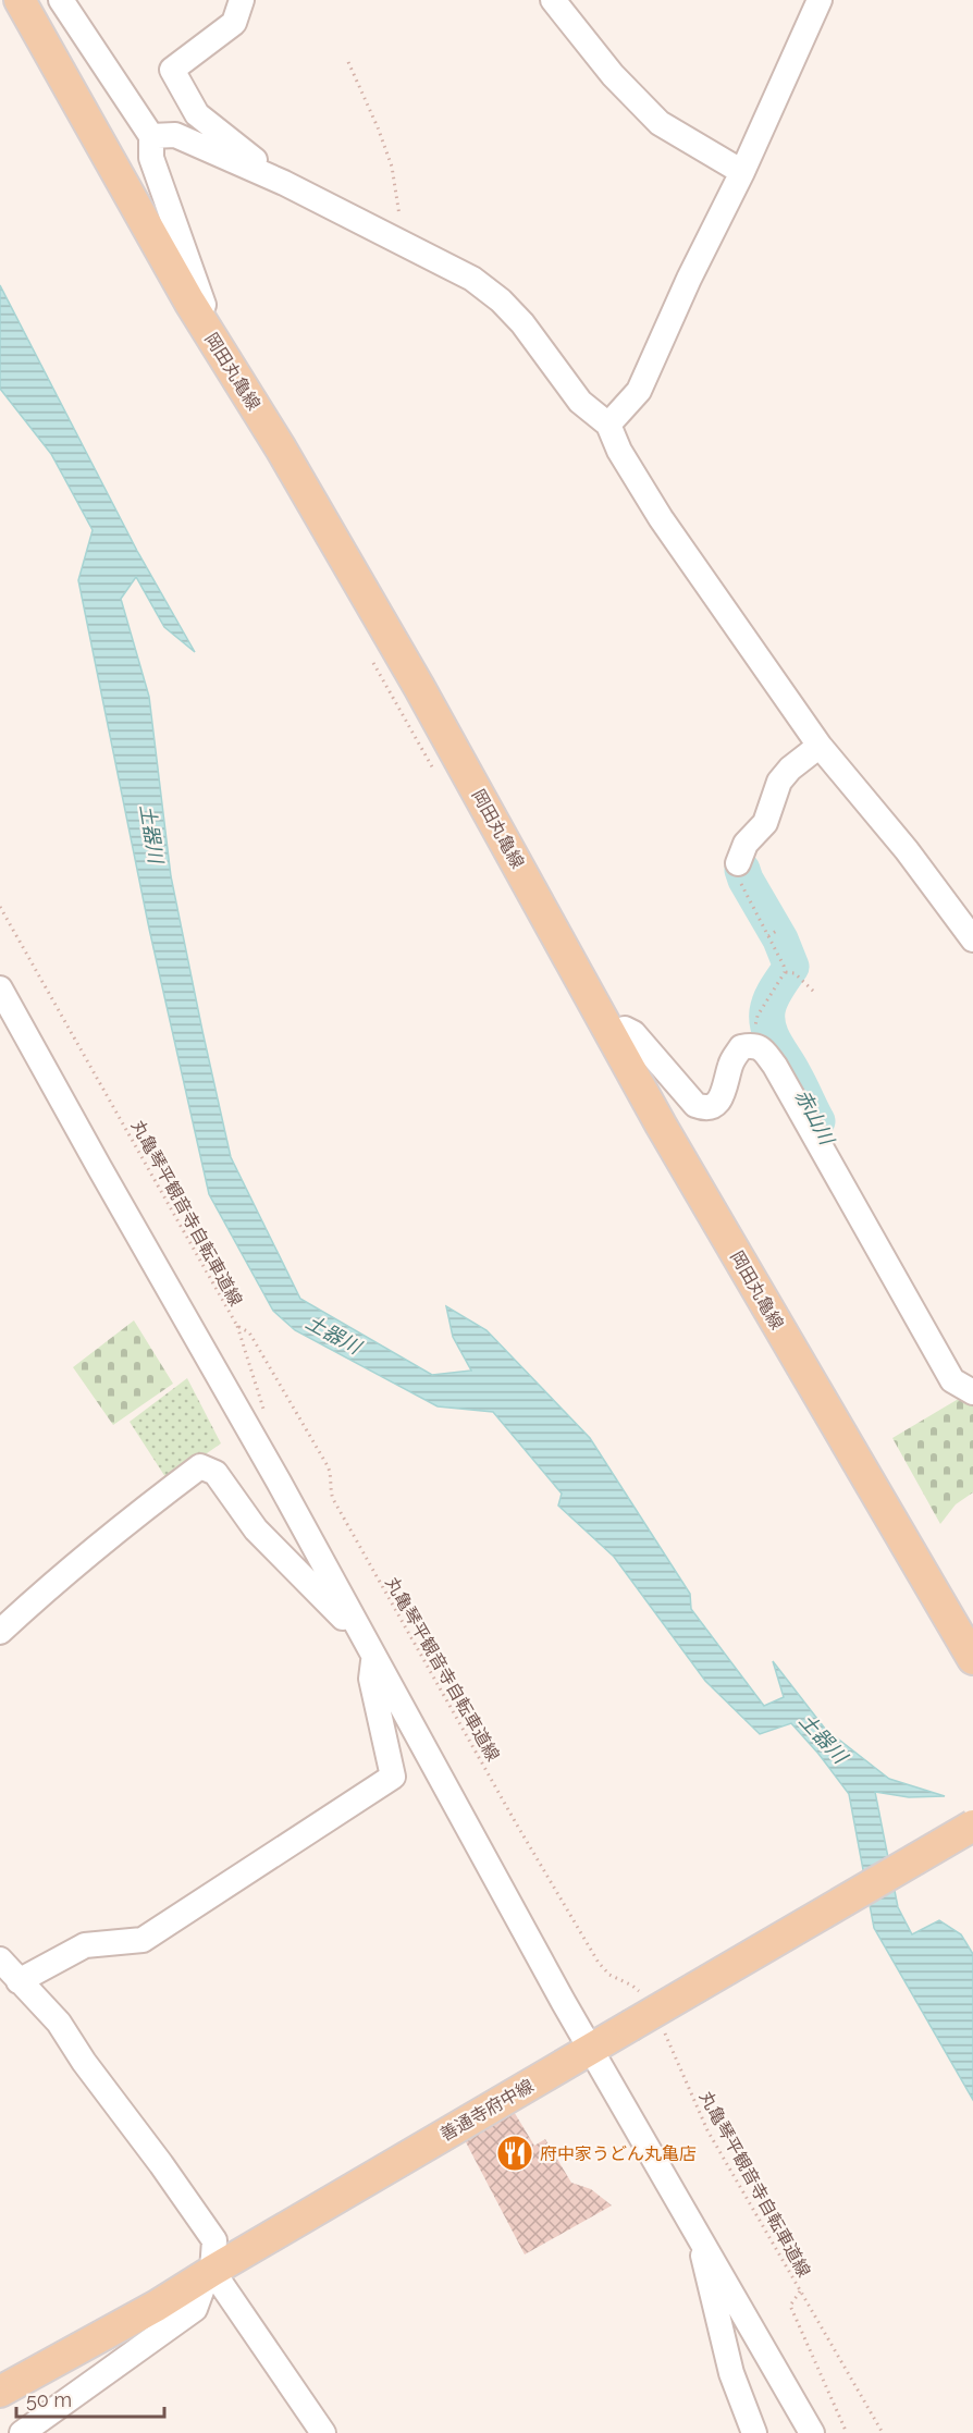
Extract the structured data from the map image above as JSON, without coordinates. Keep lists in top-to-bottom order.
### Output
{
  "streets": {
    "main road": ["岡田丸亀線", "善通寺府中線"],
    "path": ["丸亀琴平観音寺自転車道線"]
  },
  "water": ["土器川", "赤山川"],
  "places": {
    "restaurant": ["府中家うどん丸亀店"]
  },
  "scale_bar": "50 m"
}
